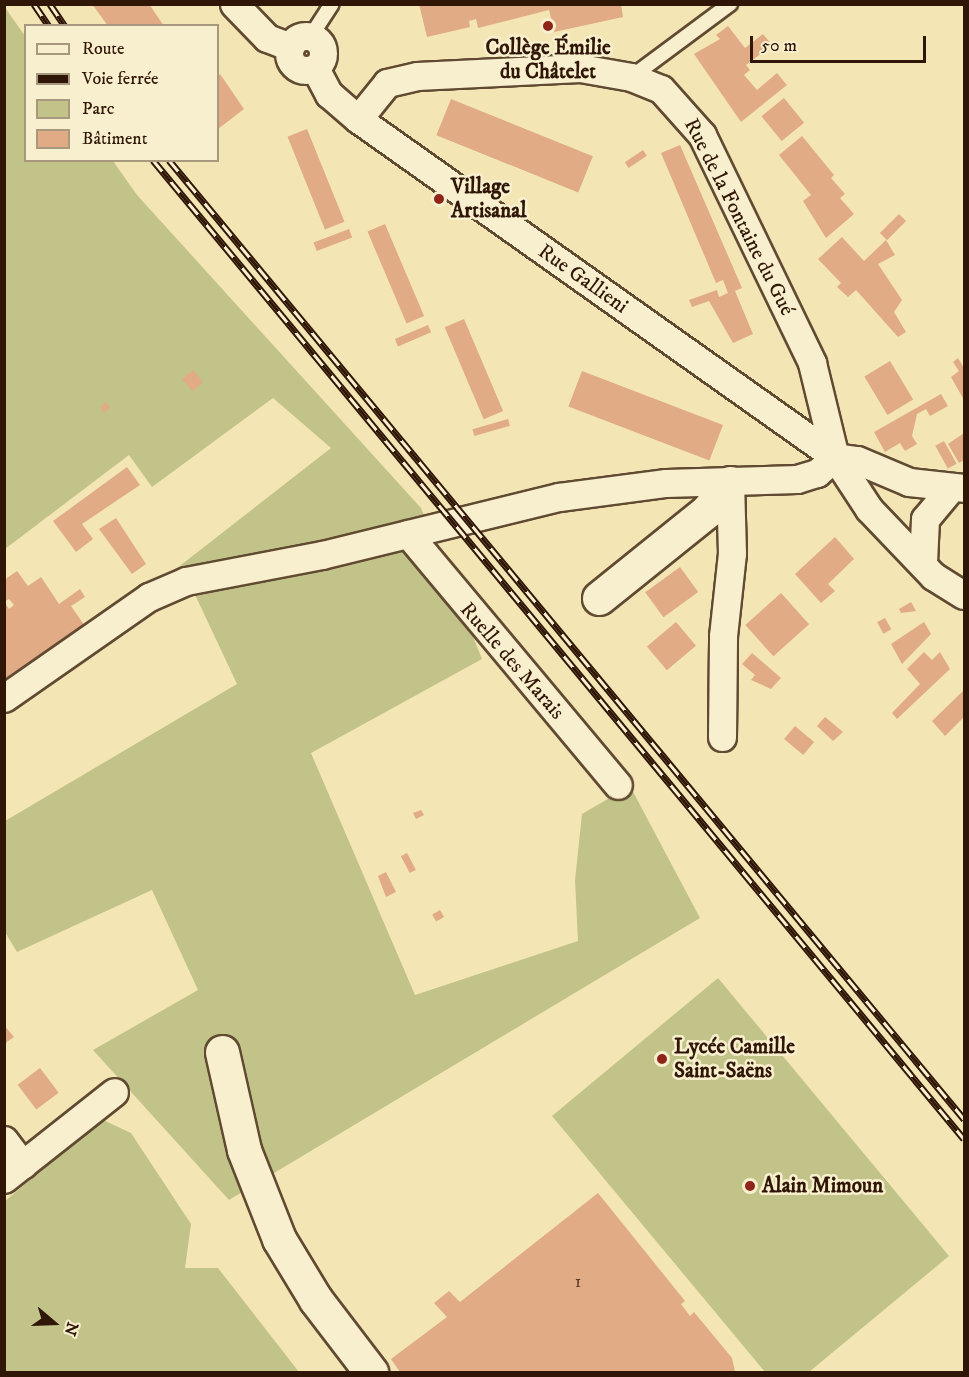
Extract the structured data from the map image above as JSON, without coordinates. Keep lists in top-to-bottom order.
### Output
{
  "streets": {
    "street": ["Rue de la Fontaine du Gué", "Rue Gallieni", "Ruelle des Marais"]
  },
  "crossings": [
    ["Rue de la Fontaine du Gué", "Rue Gallieni"]
  ],
  "places": [
    "Collège Émilie du Châtelet",
    "Village Artisanal",
    "Lycée Camille Saint-Saëns",
    "Alain Mimoun"
  ],
  "house_numbers": ["1"],
  "legend": [
    "Route",
    "Voie ferrée",
    "Parc",
    "Bâtiment"
  ],
  "scale_bar": "50 m",
  "north": "right"
}
